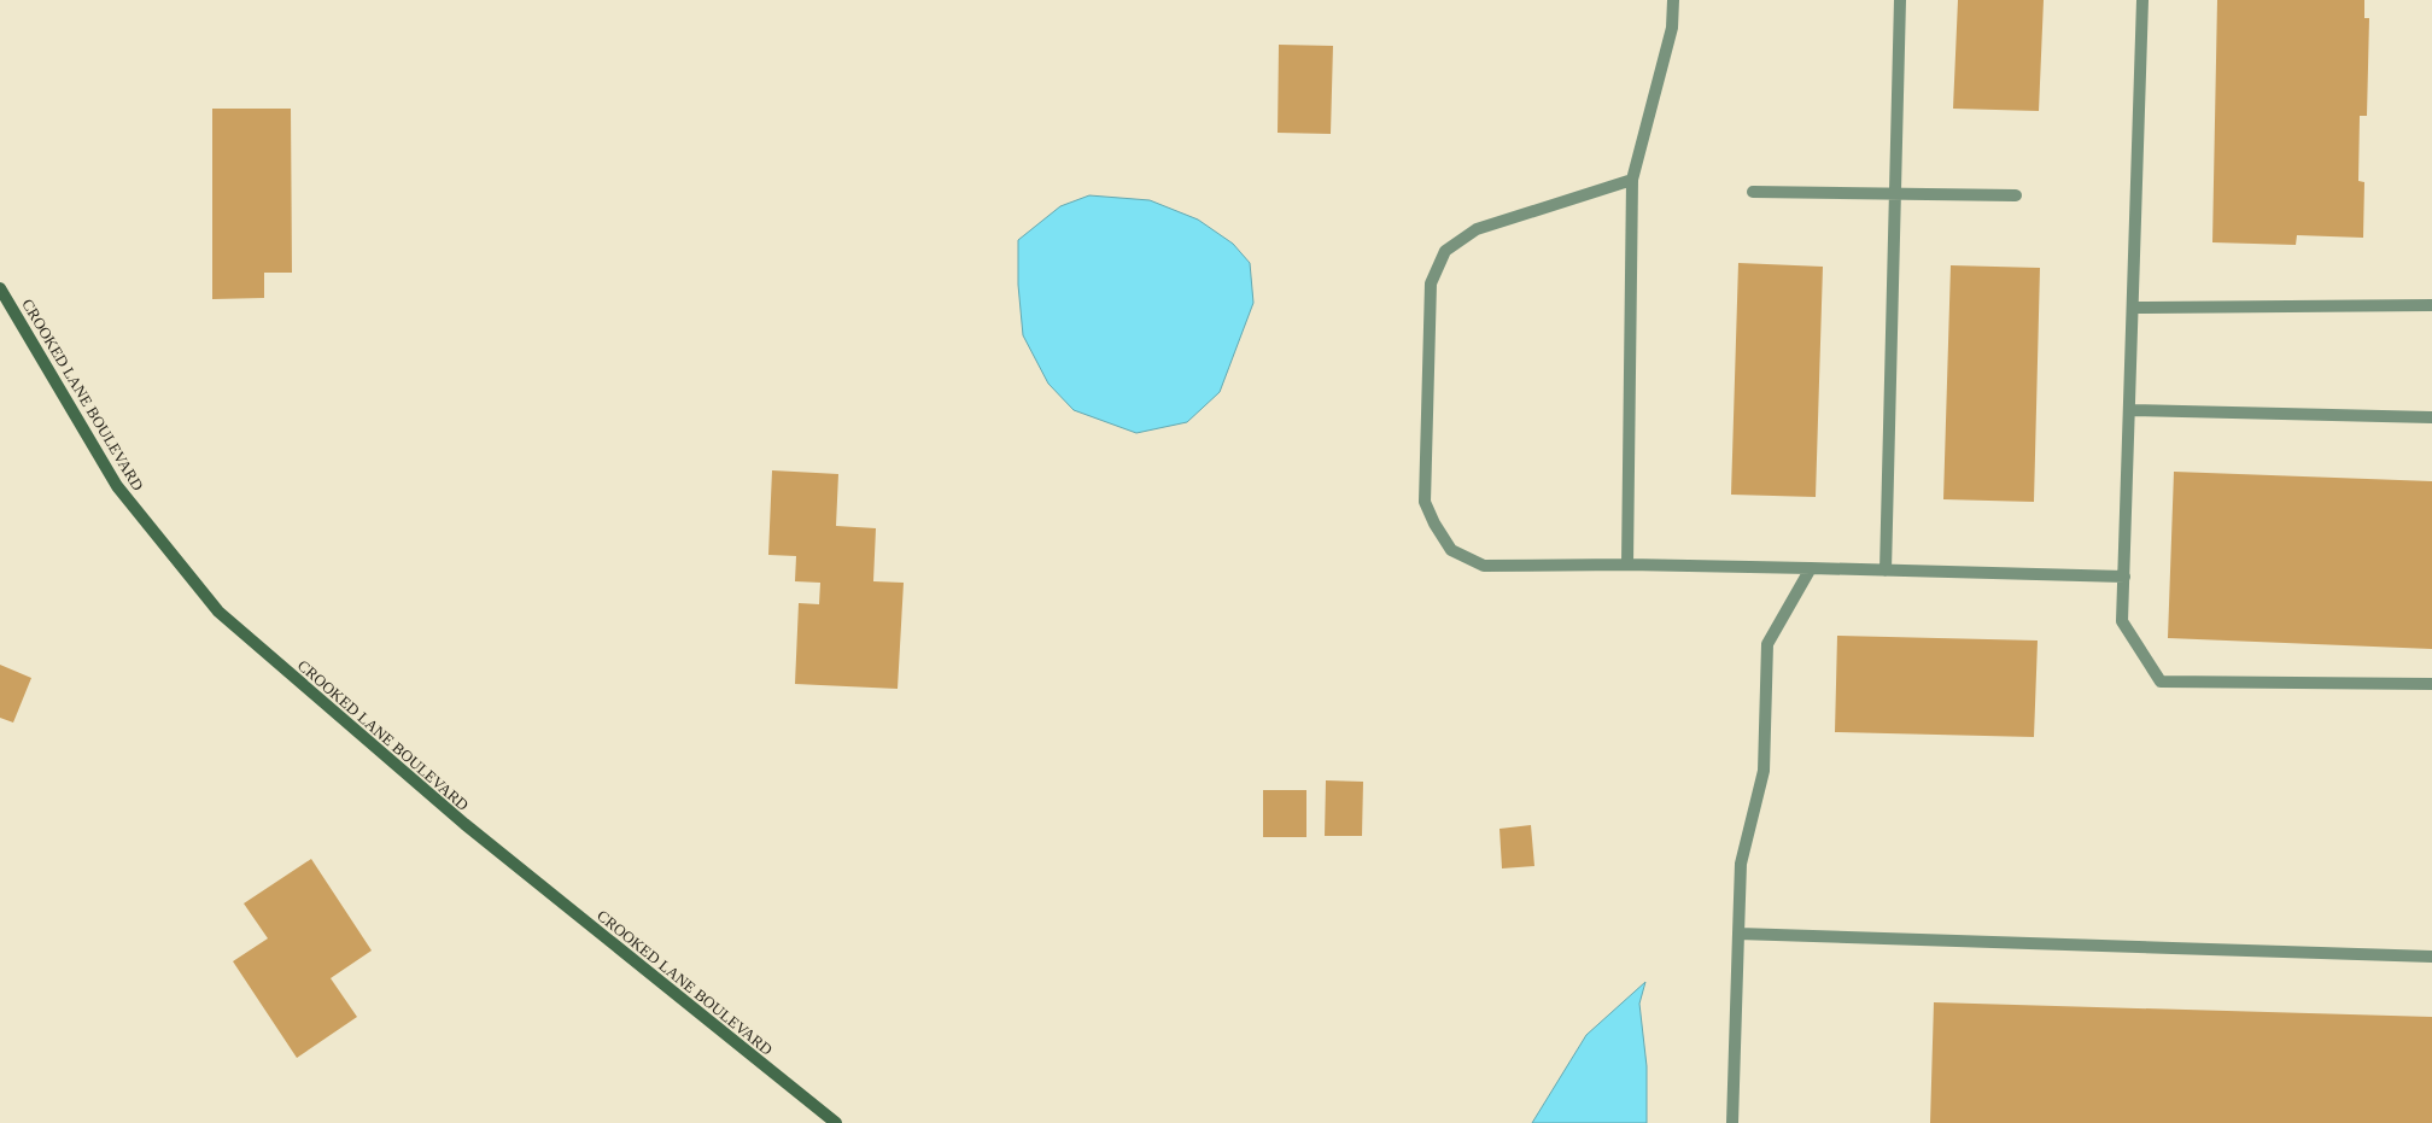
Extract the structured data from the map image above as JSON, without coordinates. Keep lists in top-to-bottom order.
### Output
{
  "streets": {
    "street": ["CROOKED LANE BOULEVARD"]
  }
}
